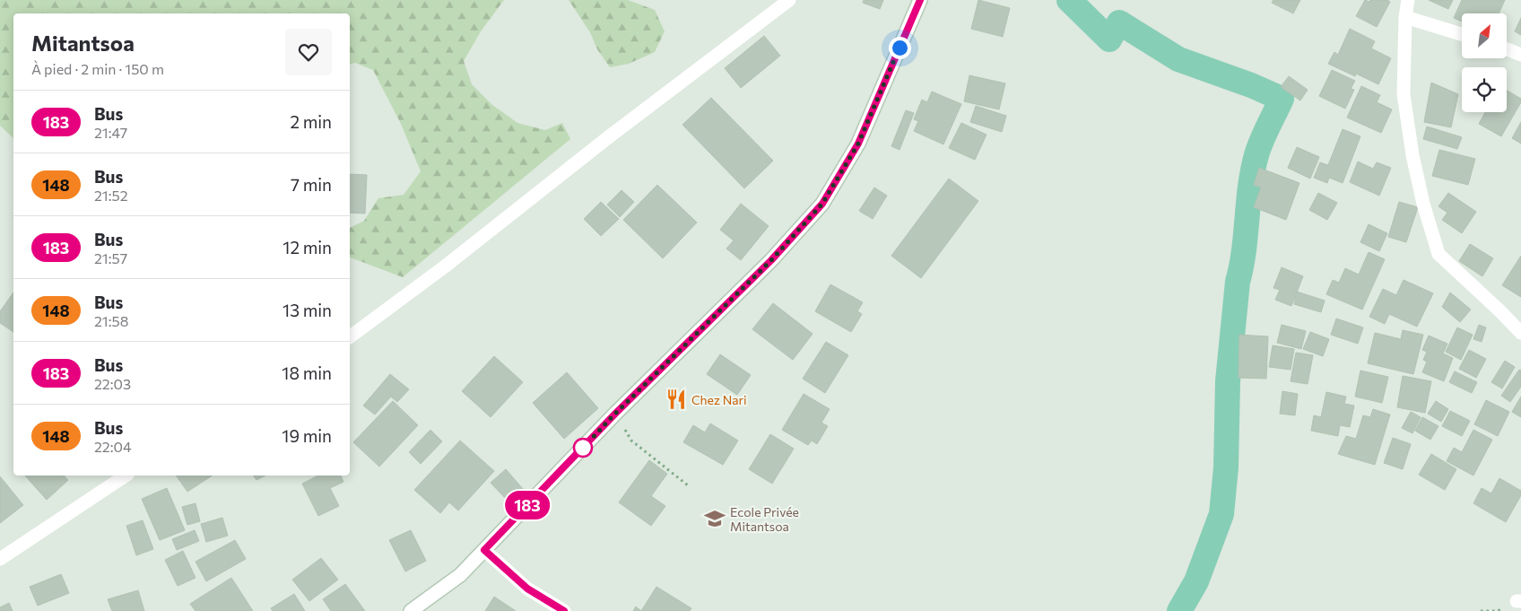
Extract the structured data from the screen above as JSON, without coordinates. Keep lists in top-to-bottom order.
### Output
{
  "places": {
    "restaurant": ["Chez Nari"],
    "school or university": ["Ecole Privée Mitantsoa"]
  },
  "lines": ["bus line 183"],
  "north": "top right",
  "page": {
    "on_map": "183",
    "heading": ["Mitantsoa", "À pied · 2 min · 150 m"],
    "list": [
      {
        "mark": "183",
        "name": "Bus",
        "note": "21:47",
        "value": "2 min"
      },
      {
        "mark": "148",
        "name": "Bus",
        "note": "21:52",
        "value": "7 min"
      },
      {
        "mark": "183",
        "name": "Bus",
        "note": "21:57",
        "value": "12 min"
      },
      {
        "mark": "148",
        "name": "Bus",
        "note": "21:58",
        "value": "13 min"
      },
      {
        "mark": "183",
        "name": "Bus",
        "note": "22:03",
        "value": "18 min"
      },
      {
        "mark": "148",
        "name": "Bus",
        "note": "22:04",
        "value": "19 min"
      }
    ]
  }
}
